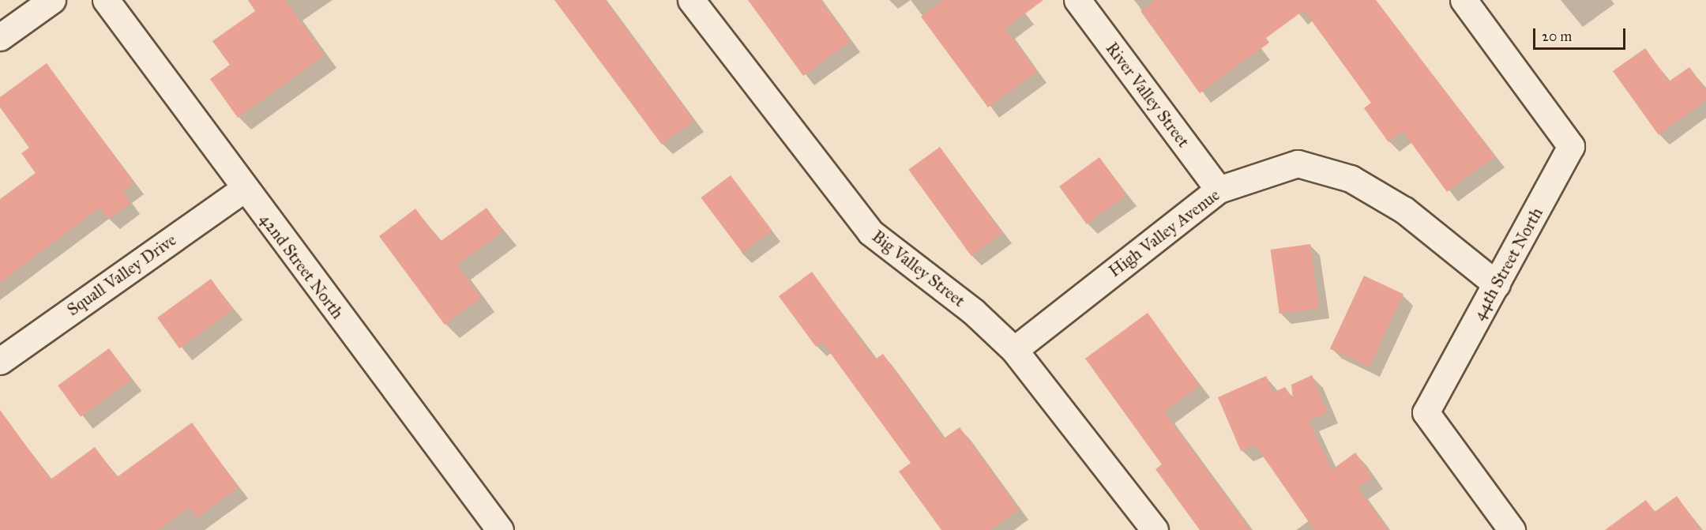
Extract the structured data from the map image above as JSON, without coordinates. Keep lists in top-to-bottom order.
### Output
{
  "streets": {
    "street": [
      "River Valley Street",
      "High Valley Avenue",
      "44th Street North",
      "42nd Street North",
      "Big Valley Street",
      "Squall Valley Drive"
    ]
  },
  "crossings": [
    ["River Valley Street", "High Valley Avenue"],
    ["High Valley Avenue", "44th Street North"],
    ["High Valley Avenue", "Big Valley Street"],
    ["42nd Street North", "Squall Valley Drive"]
  ],
  "scale_bar": "20 m"
}
